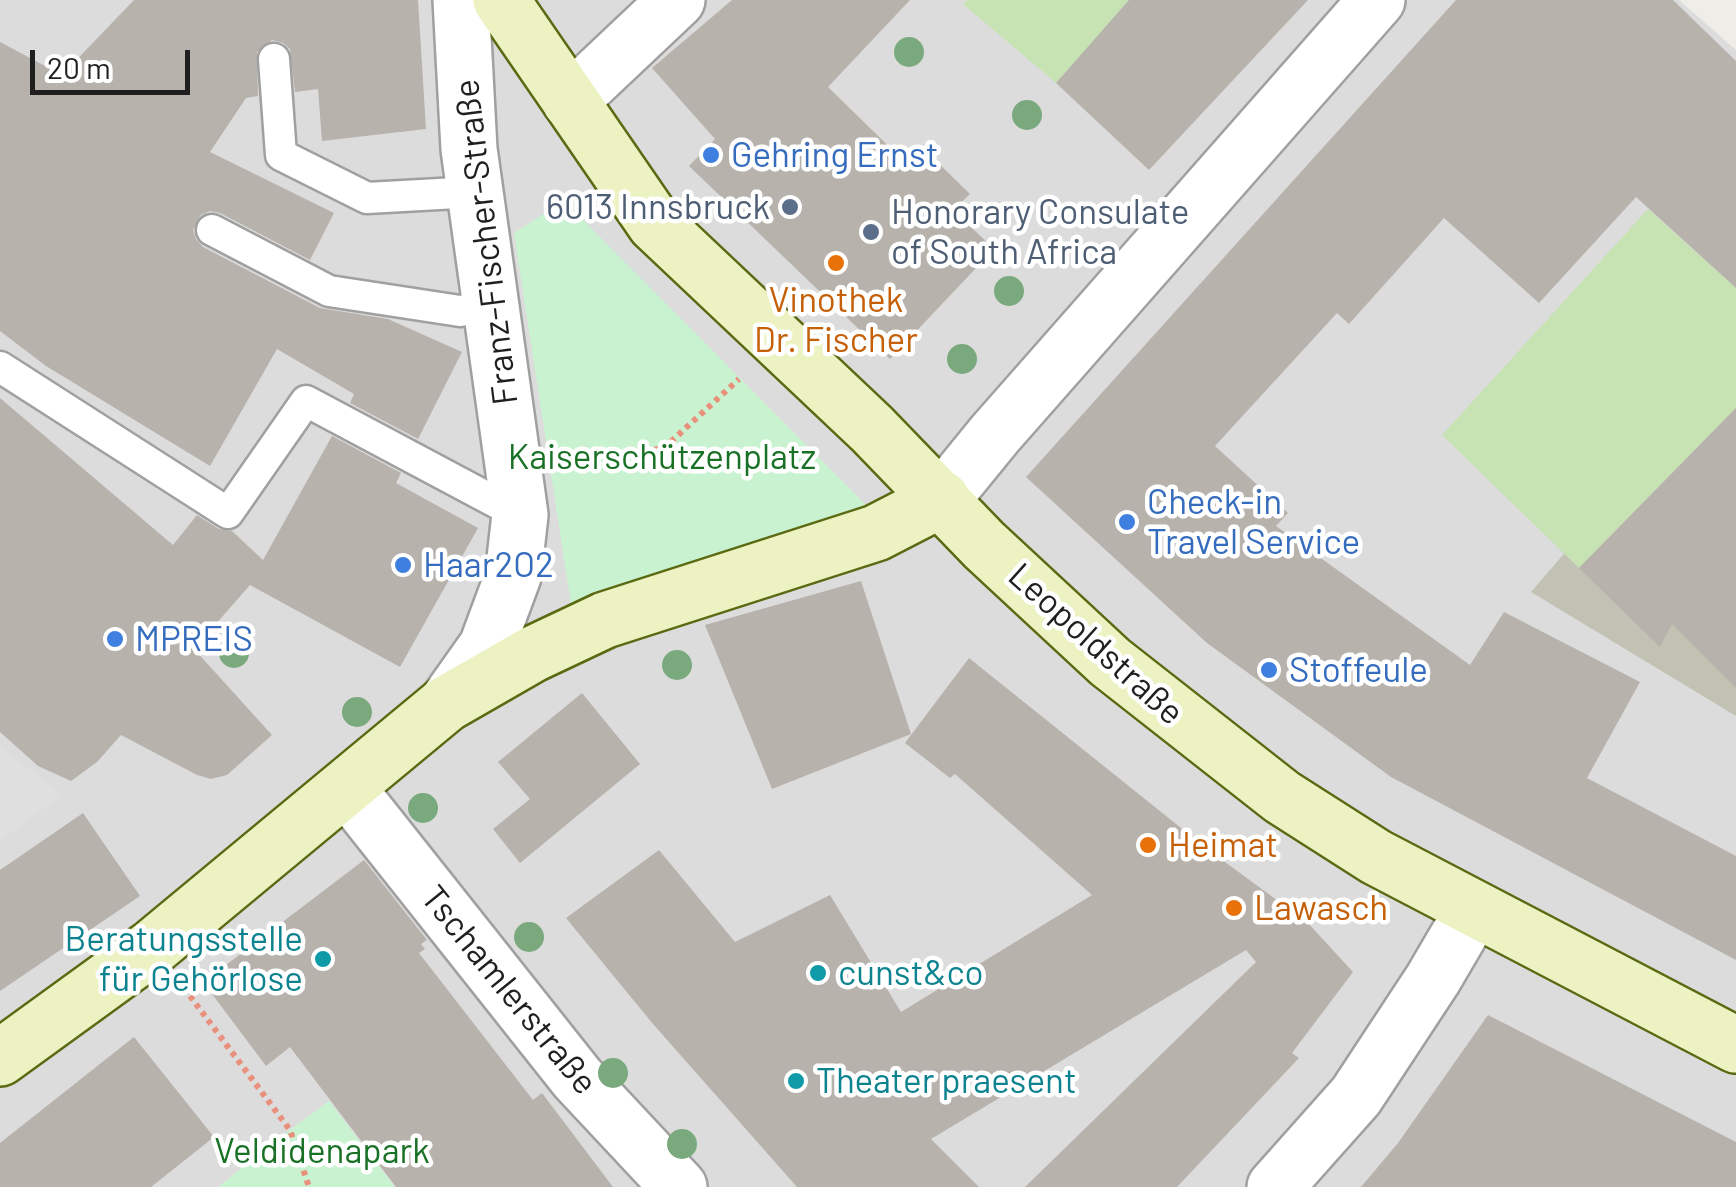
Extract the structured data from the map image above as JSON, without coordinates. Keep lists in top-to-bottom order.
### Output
{
  "streets": {
    "street": ["Franz-Fischer-Straße", "Leopoldstraße", "Tschamlerstraße"]
  },
  "crossings": [
    ["Franz-Fischer-Straße", "Leopoldstraße"],
    ["Franz-Fischer-Straße", "Tschamlerstraße"]
  ],
  "parks": ["Kaiserschützenplatz", "Veldidenapark"],
  "places": [
    "Gehring Ernst",
    "6013 Innsbruck",
    "Honorary Consulate of South Africa",
    "Vinothek Dr. Fischer",
    "Check-in Travel Service",
    "Haar2O2",
    "MPREIS",
    "Stoffeule",
    "Heimat",
    "Lawasch",
    "Beratungsstelle für Gehörlose",
    "cunst&co",
    "Theater praesent"
  ],
  "scale_bar": "20 m"
}
